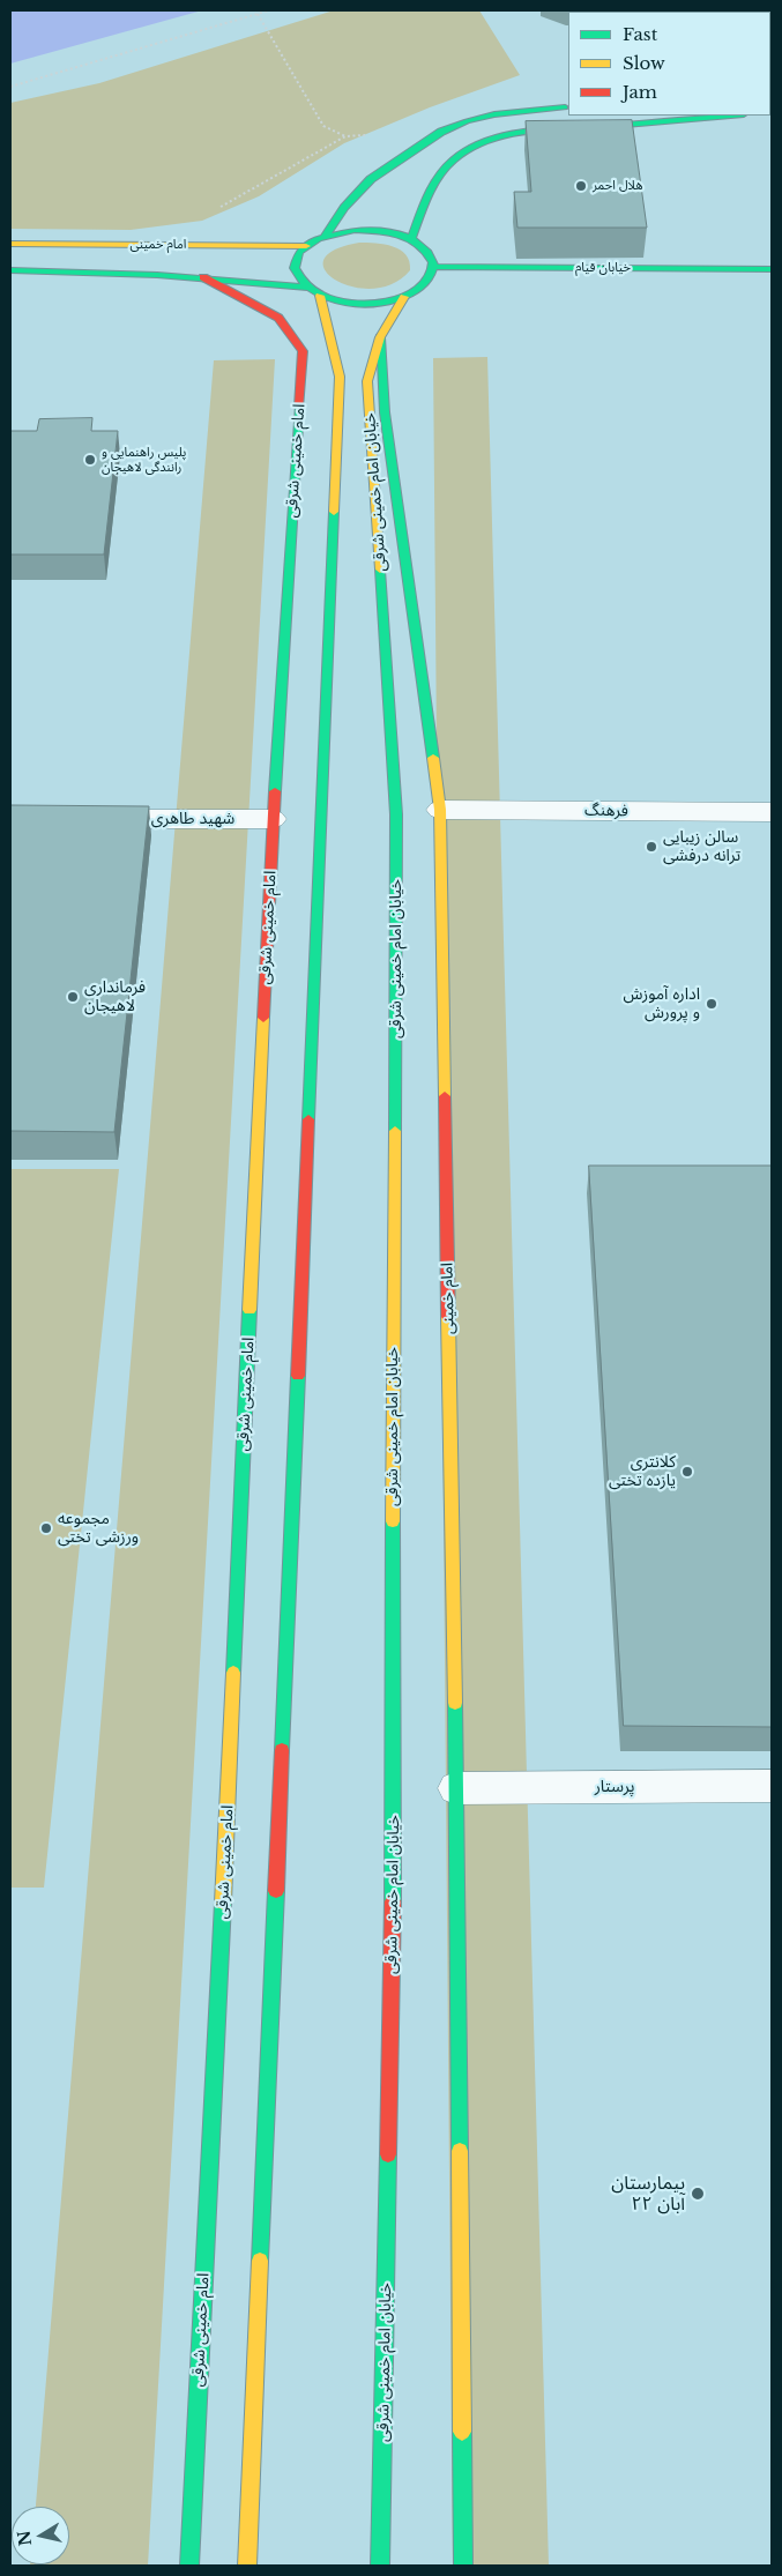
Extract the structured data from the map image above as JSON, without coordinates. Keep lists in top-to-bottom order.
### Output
{
  "streets": {
    "main road": [
      "امام خمینی",
      "خیابان قیام",
      "امام خمینی شرقی",
      "خیابان امام خمینی شرقی"
    ],
    "street": ["فرهنگ", "شهید طاهری", "پرستار"]
  },
  "crossings": [
    ["امام خمینی", "امام خمینی شرقی"],
    ["امام خمینی", "فرهنگ"],
    ["امام خمینی", "پرستار"],
    ["امام خمینی شرقی", "شهید طاهری"]
  ],
  "places": [
    "هلال احمر",
    "پلیس راهنمایی و رانندگی لاهیجان",
    "سالن زیبایی ترانه درفشی",
    "فرمانداری لاهیجان",
    "اداره آموزش و پرورش",
    "کلانتری یازده تختی",
    "مجموعه ورزشی تختی",
    "بیمارستان ۲۲ آبان"
  ],
  "legend": ["Fast", "Slow", "Jam"],
  "north": "left"
}
